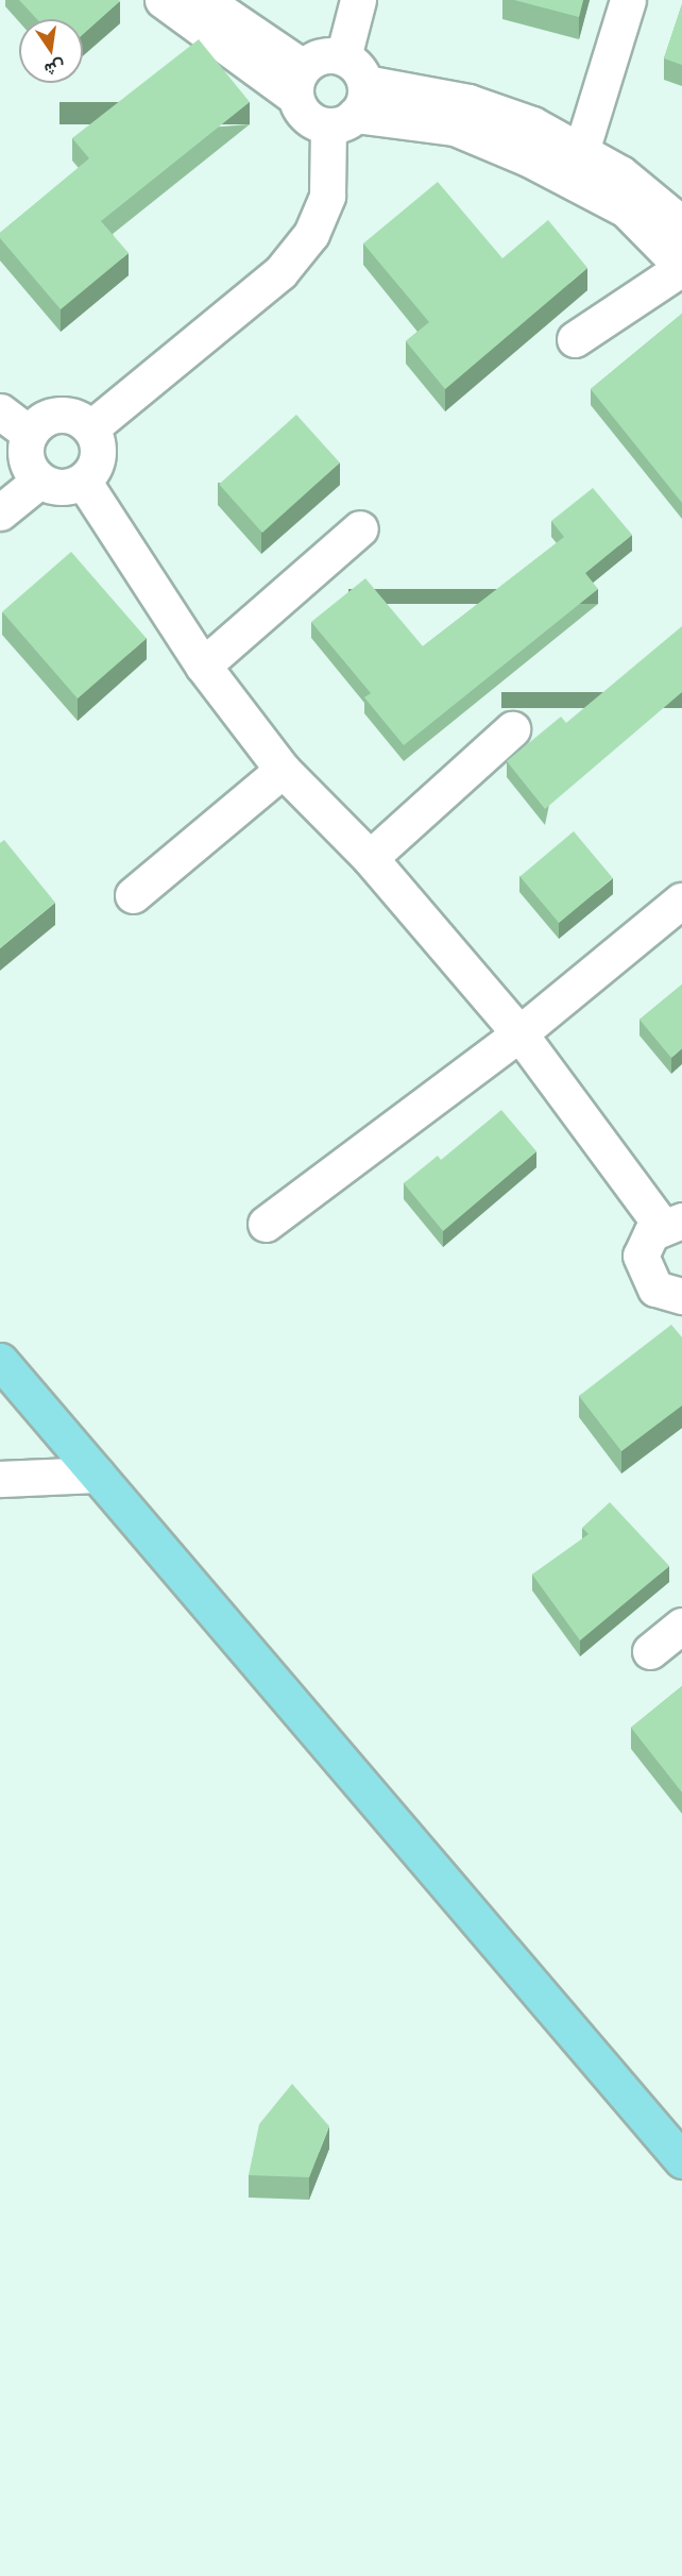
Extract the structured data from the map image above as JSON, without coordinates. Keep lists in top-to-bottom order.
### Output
{
  "north": "bottom"
}
